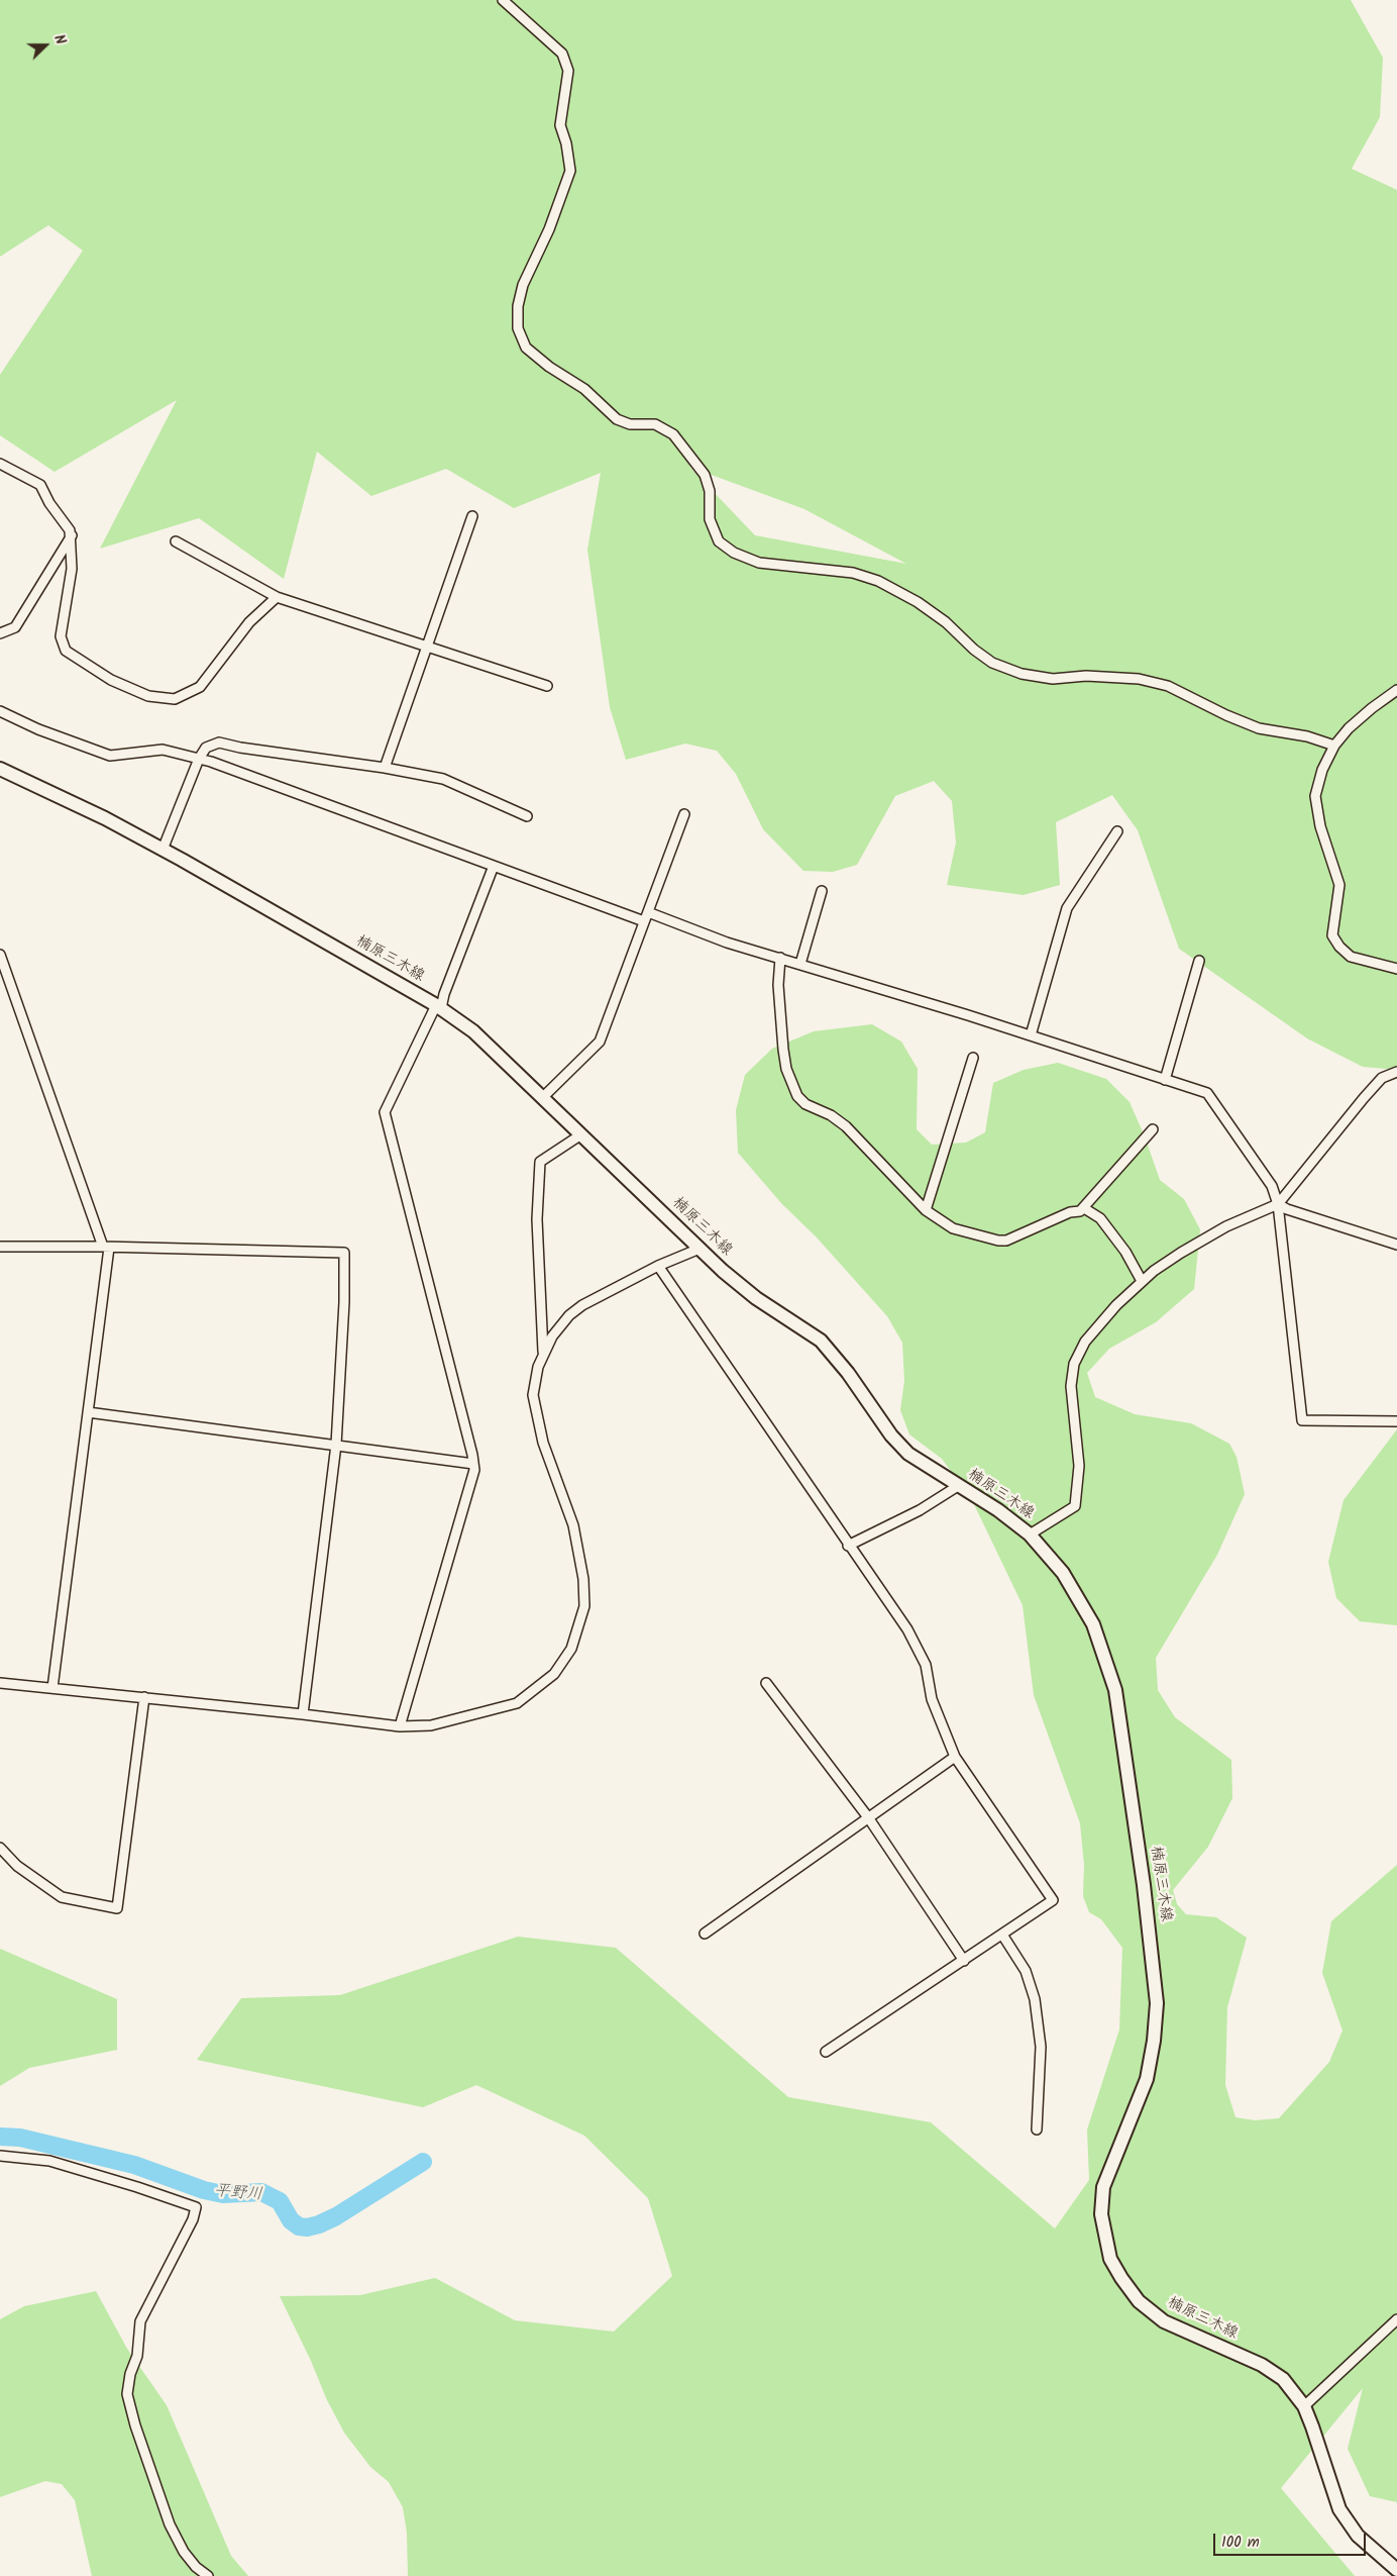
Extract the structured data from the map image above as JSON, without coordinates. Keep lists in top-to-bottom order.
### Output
{
  "streets": {
    "main road": ["楠原三木線"]
  },
  "water": ["平野川"],
  "scale_bar": "100 m",
  "north": "right"
}
